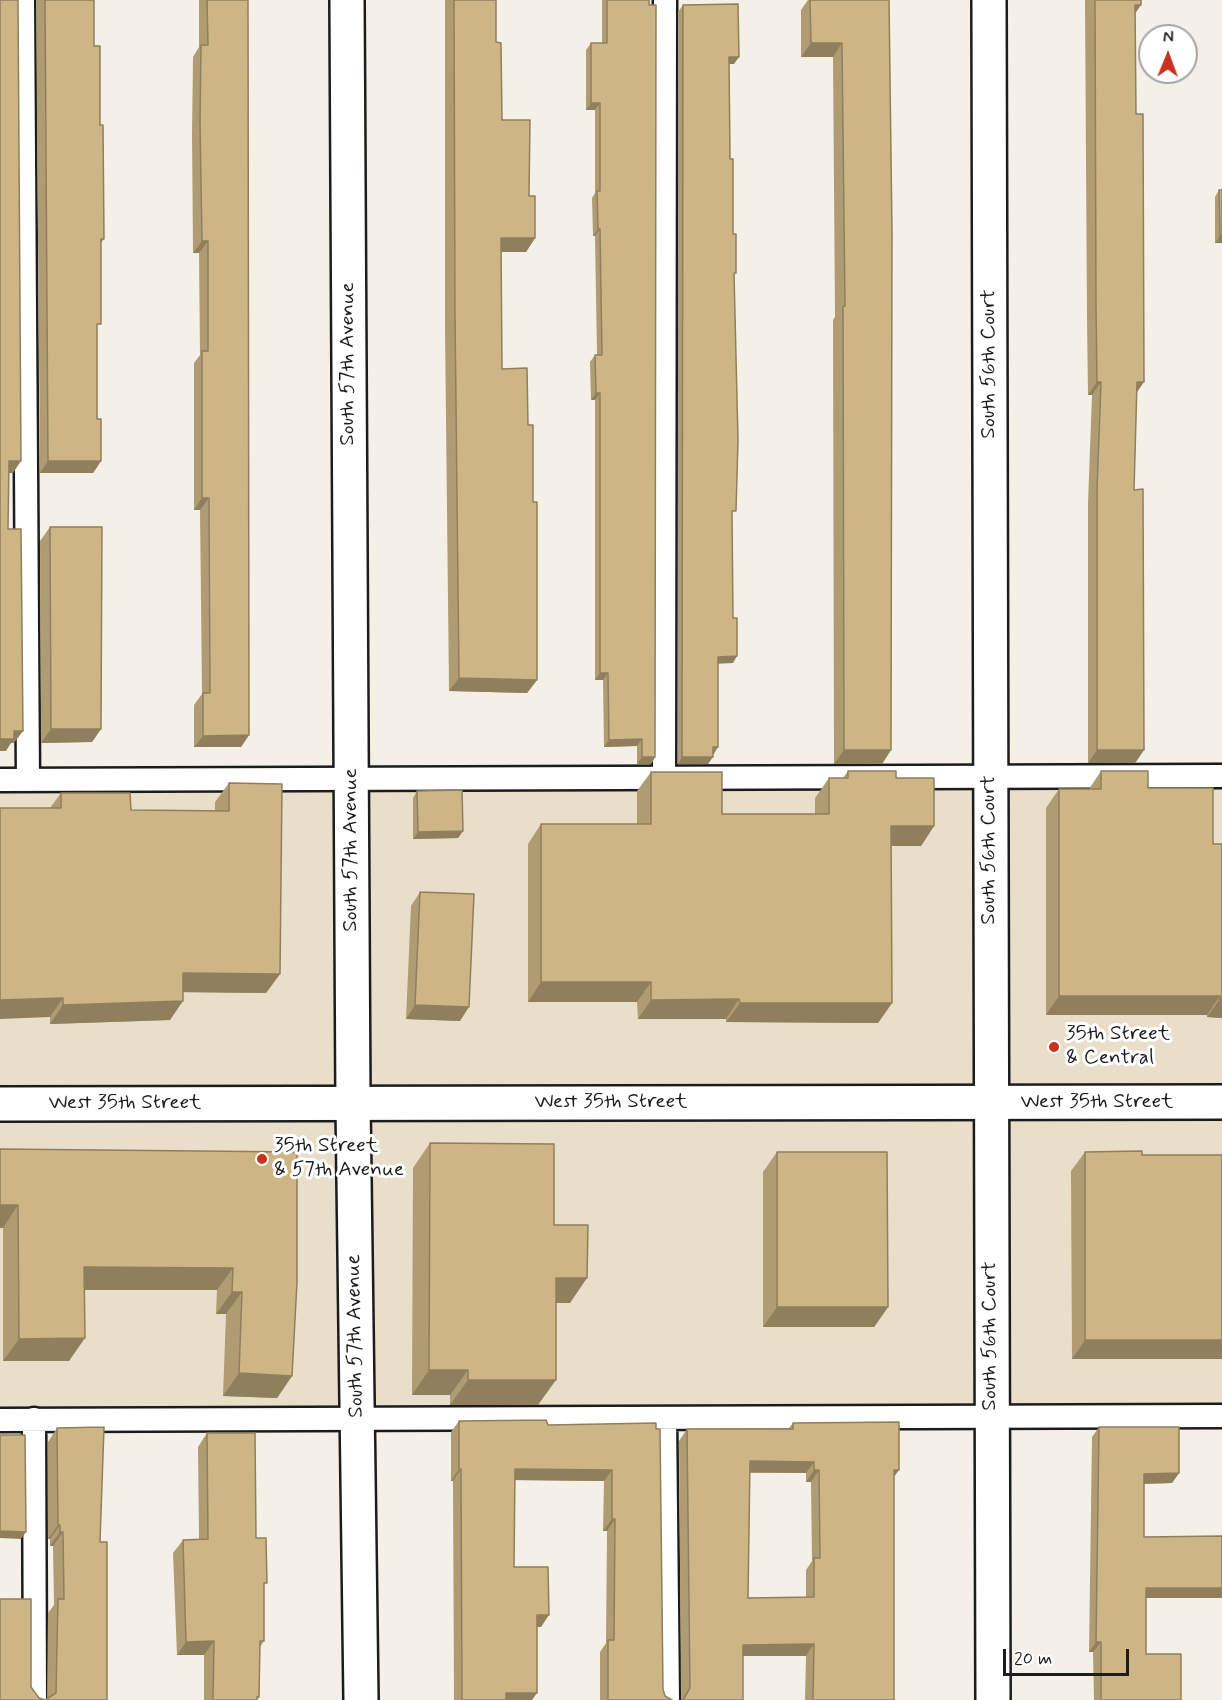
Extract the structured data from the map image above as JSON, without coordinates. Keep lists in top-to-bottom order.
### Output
{
  "streets": {
    "street": ["South 57th Avenue", "South 56th Court", "West 35th Street"]
  },
  "crossings": [
    ["South 57th Avenue", "West 35th Street"],
    ["South 56th Court", "West 35th Street"]
  ],
  "places": ["35th Street & Central", "35th Street & 57th Avenue"],
  "scale_bar": "20 m",
  "north": "top"
}
